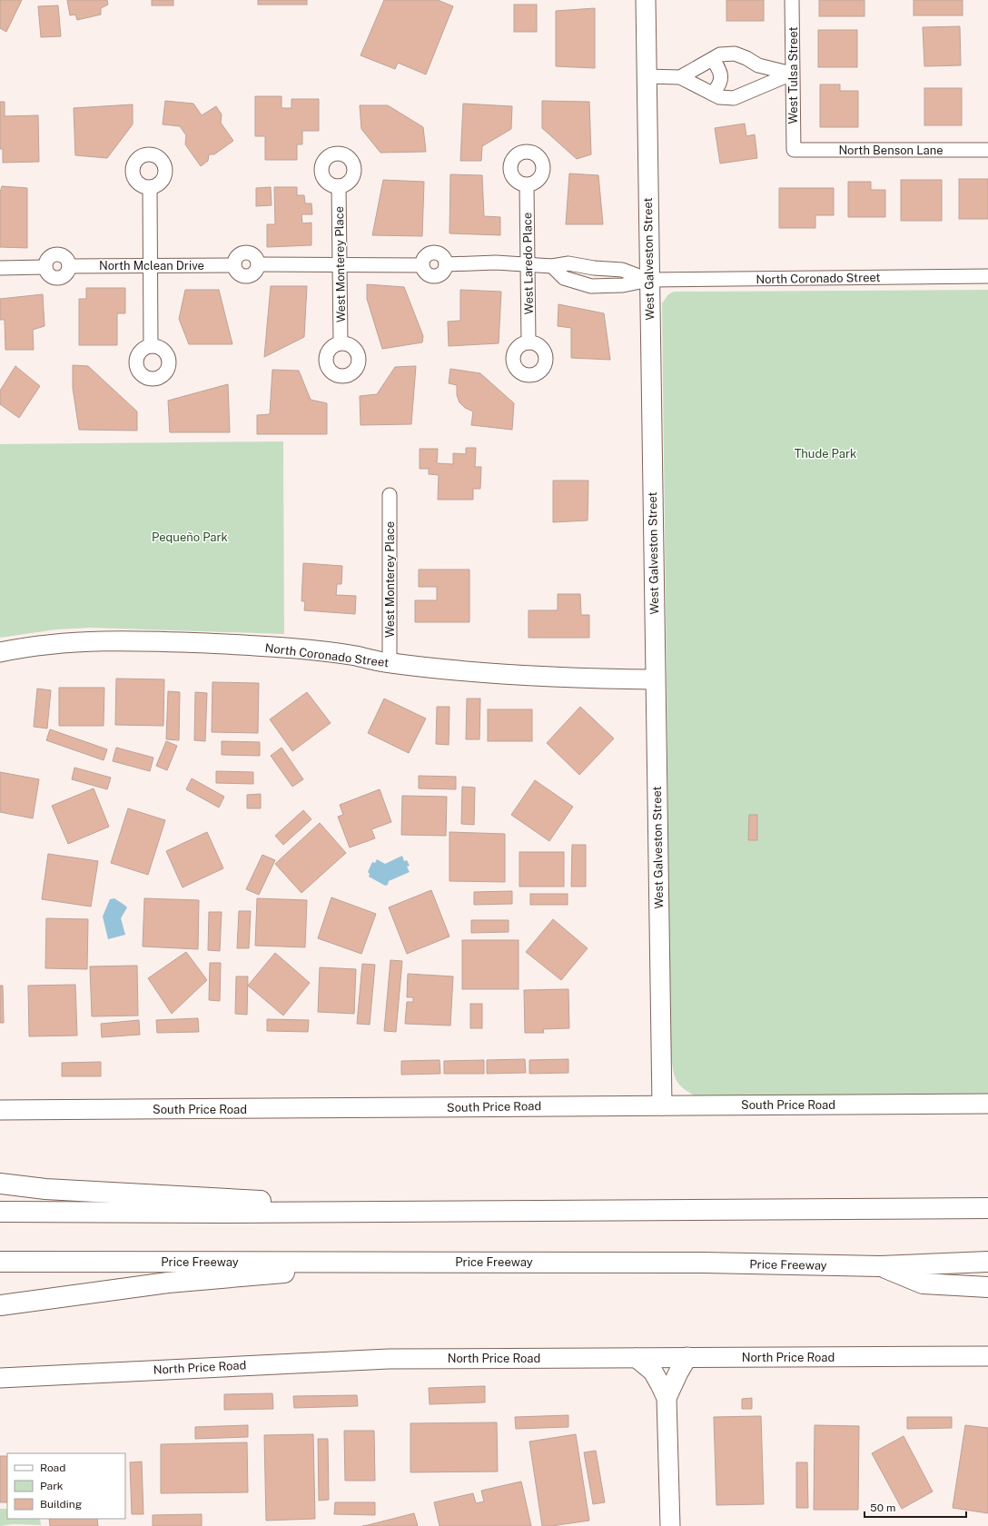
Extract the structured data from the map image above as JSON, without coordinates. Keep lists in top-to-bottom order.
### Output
{
  "streets": {
    "highway": ["Price Freeway"],
    "street": [
      "West Tulsa Street",
      "North Benson Lane",
      "West Galveston Street",
      "West Laredo Place",
      "West Monterey Place",
      "North Mclean Drive",
      "North Coronado Street",
      "South Price Road",
      "North Price Road"
    ]
  },
  "crossings": [
    ["West Tulsa Street", "North Benson Lane"],
    ["West Galveston Street", "North Mclean Drive"],
    ["West Galveston Street", "North Coronado Street"],
    ["West Galveston Street", "South Price Road"],
    ["West Laredo Place", "North Mclean Drive"],
    ["West Monterey Place", "North Mclean Drive"],
    ["West Monterey Place", "North Coronado Street"],
    ["North Mclean Drive", "North Coronado Street"]
  ],
  "parks": ["Thude Park", "Pequeño Park"],
  "legend": ["Road", "Park", "Building"],
  "scale_bar": "50 m"
}
